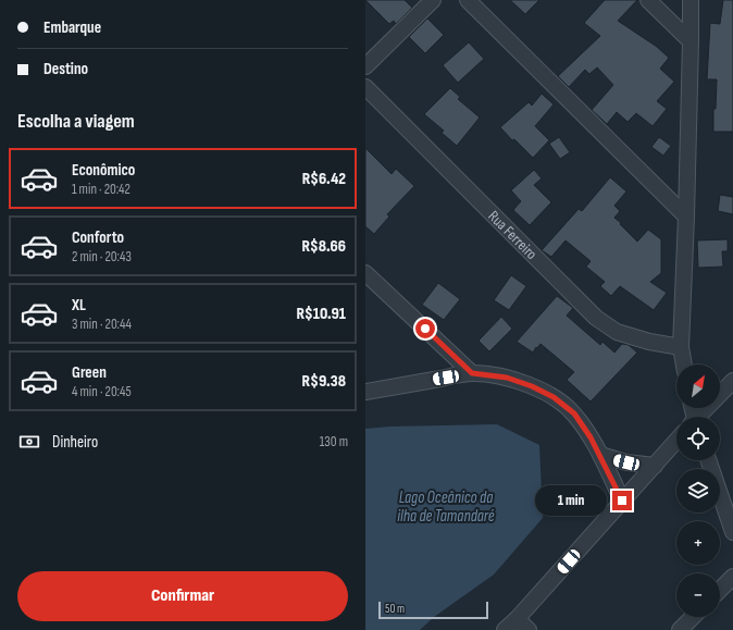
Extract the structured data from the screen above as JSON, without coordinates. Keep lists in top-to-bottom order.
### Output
{
  "streets": {
    "street": ["Rua Ferreiro"]
  },
  "water": ["Lago Oceânico da ilha de Tamandaré"],
  "scale_bar": "50 m",
  "north": "top right",
  "page": {
    "banner": ["Embarque", "Destino"],
    "heading": "Escolha a viagem",
    "list": [
      {
        "name": "Econômico",
        "note": "1 min · 20:42",
        "value": "R$6.42"
      },
      {
        "name": "Conforto",
        "note": "2 min · 20:43",
        "value": "R$8.66"
      },
      {
        "name": "XL",
        "note": "3 min · 20:44",
        "value": "R$10.91"
      },
      {
        "name": "Green",
        "note": "4 min · 20:45",
        "value": "R$9.38"
      }
    ],
    "map_buttons": ["+", "−"],
    "pay": ["Dinheiro", "130 m"],
    "bubble": "1 min",
    "buttons": "Confirmar",
    "scale": "50 m"
  }
}
